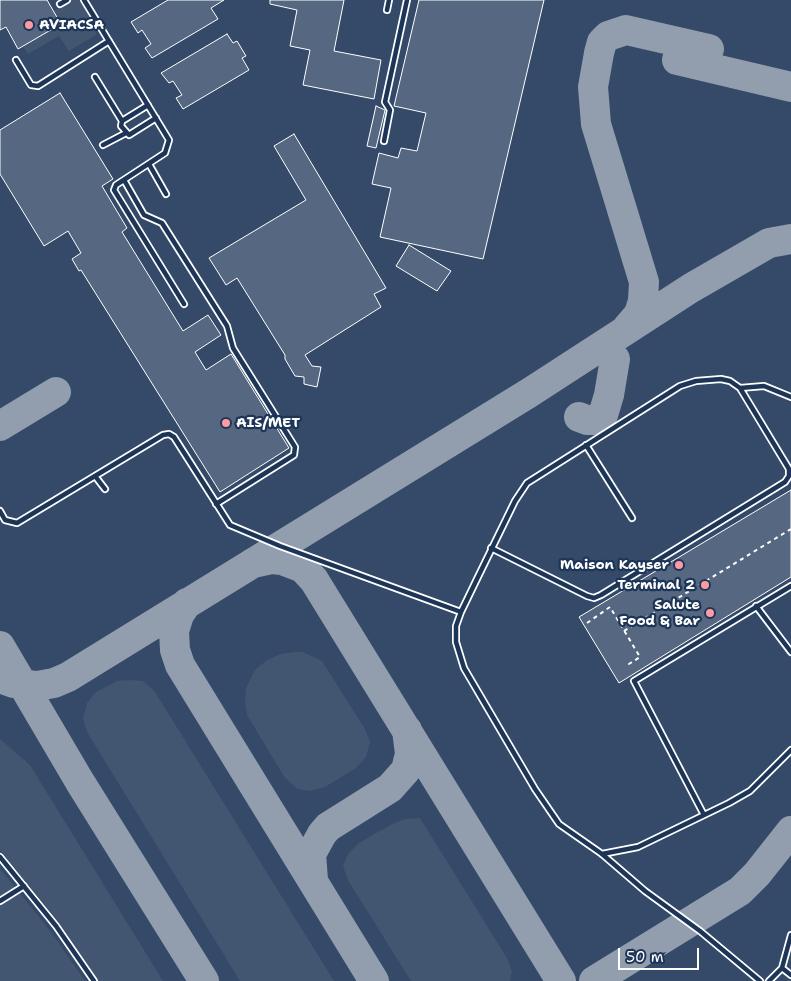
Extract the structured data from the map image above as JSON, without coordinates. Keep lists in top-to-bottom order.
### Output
{
  "places": [
    "AVIACSA",
    "AIS/MET",
    "Maison Kayser",
    "Terminal 2",
    "Salute Food & Bar"
  ],
  "scale_bar": "50 m"
}
